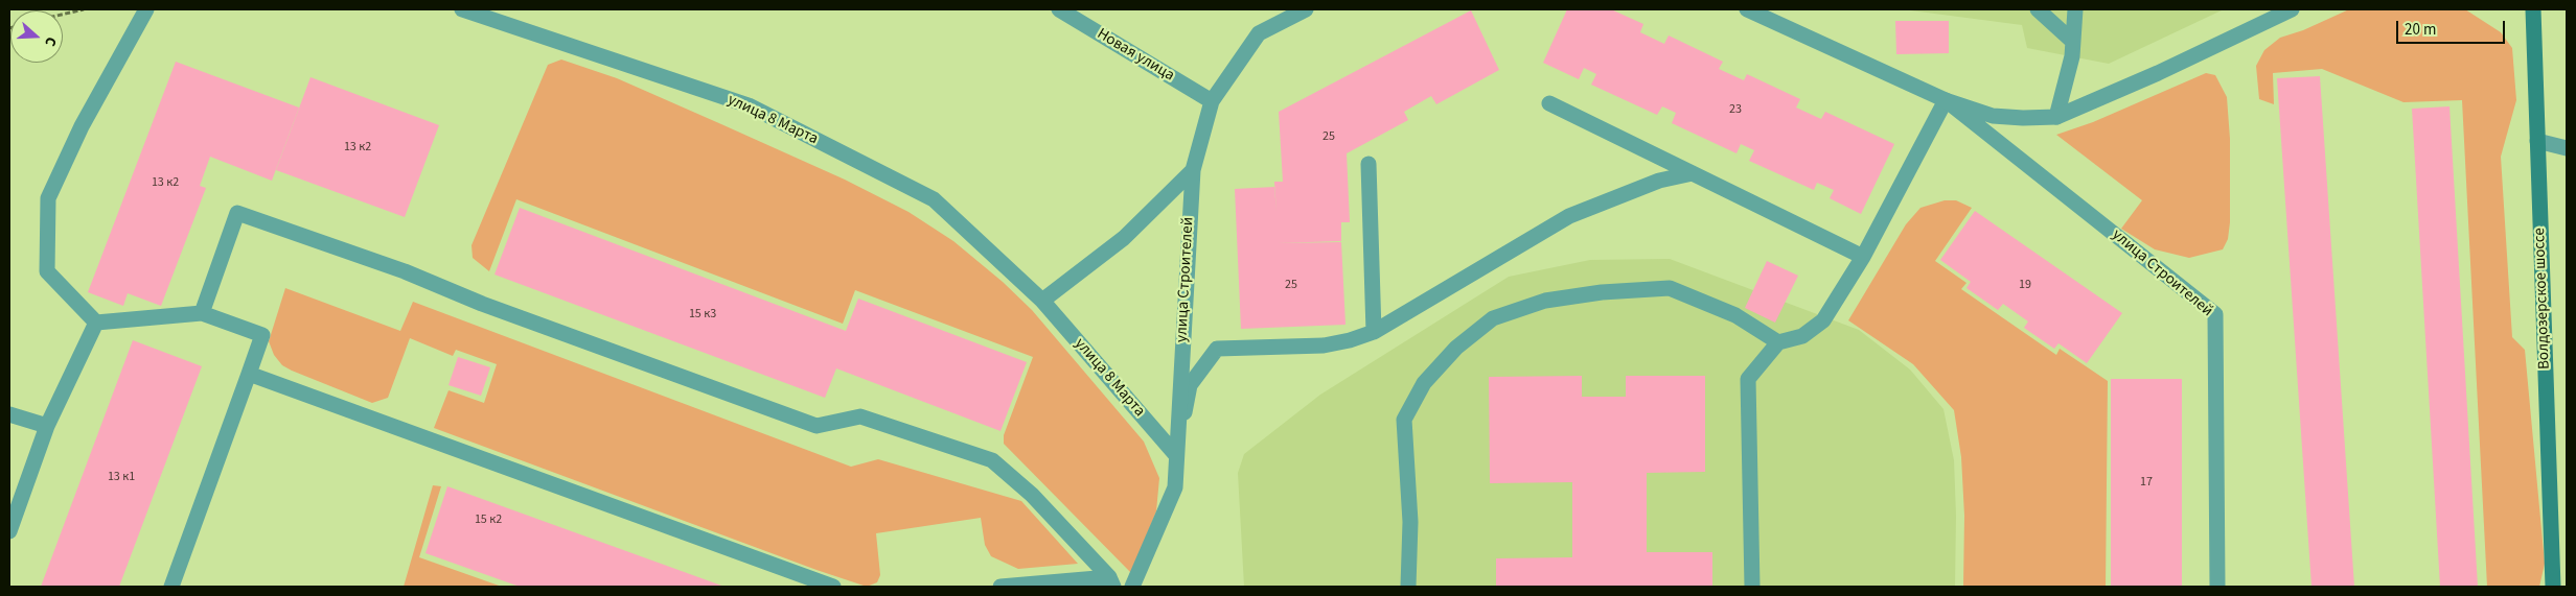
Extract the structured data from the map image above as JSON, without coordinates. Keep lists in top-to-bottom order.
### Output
{
  "streets": {
    "main road": ["Волдозерское шоссе"],
    "street": ["Новая улица", "улица 8 Марта", "улица Строителей"]
  },
  "crossings": [
    ["Новая улица", "улица Строителей"],
    ["улица 8 Марта", "улица Строителей"]
  ],
  "house_numbers": [
    "23",
    "25",
    "13 к2",
    "13 к2",
    "25",
    "19",
    "15 к3",
    "13 к1",
    "17",
    "15 к2"
  ],
  "scale_bar": "20 m",
  "north": "right"
}
